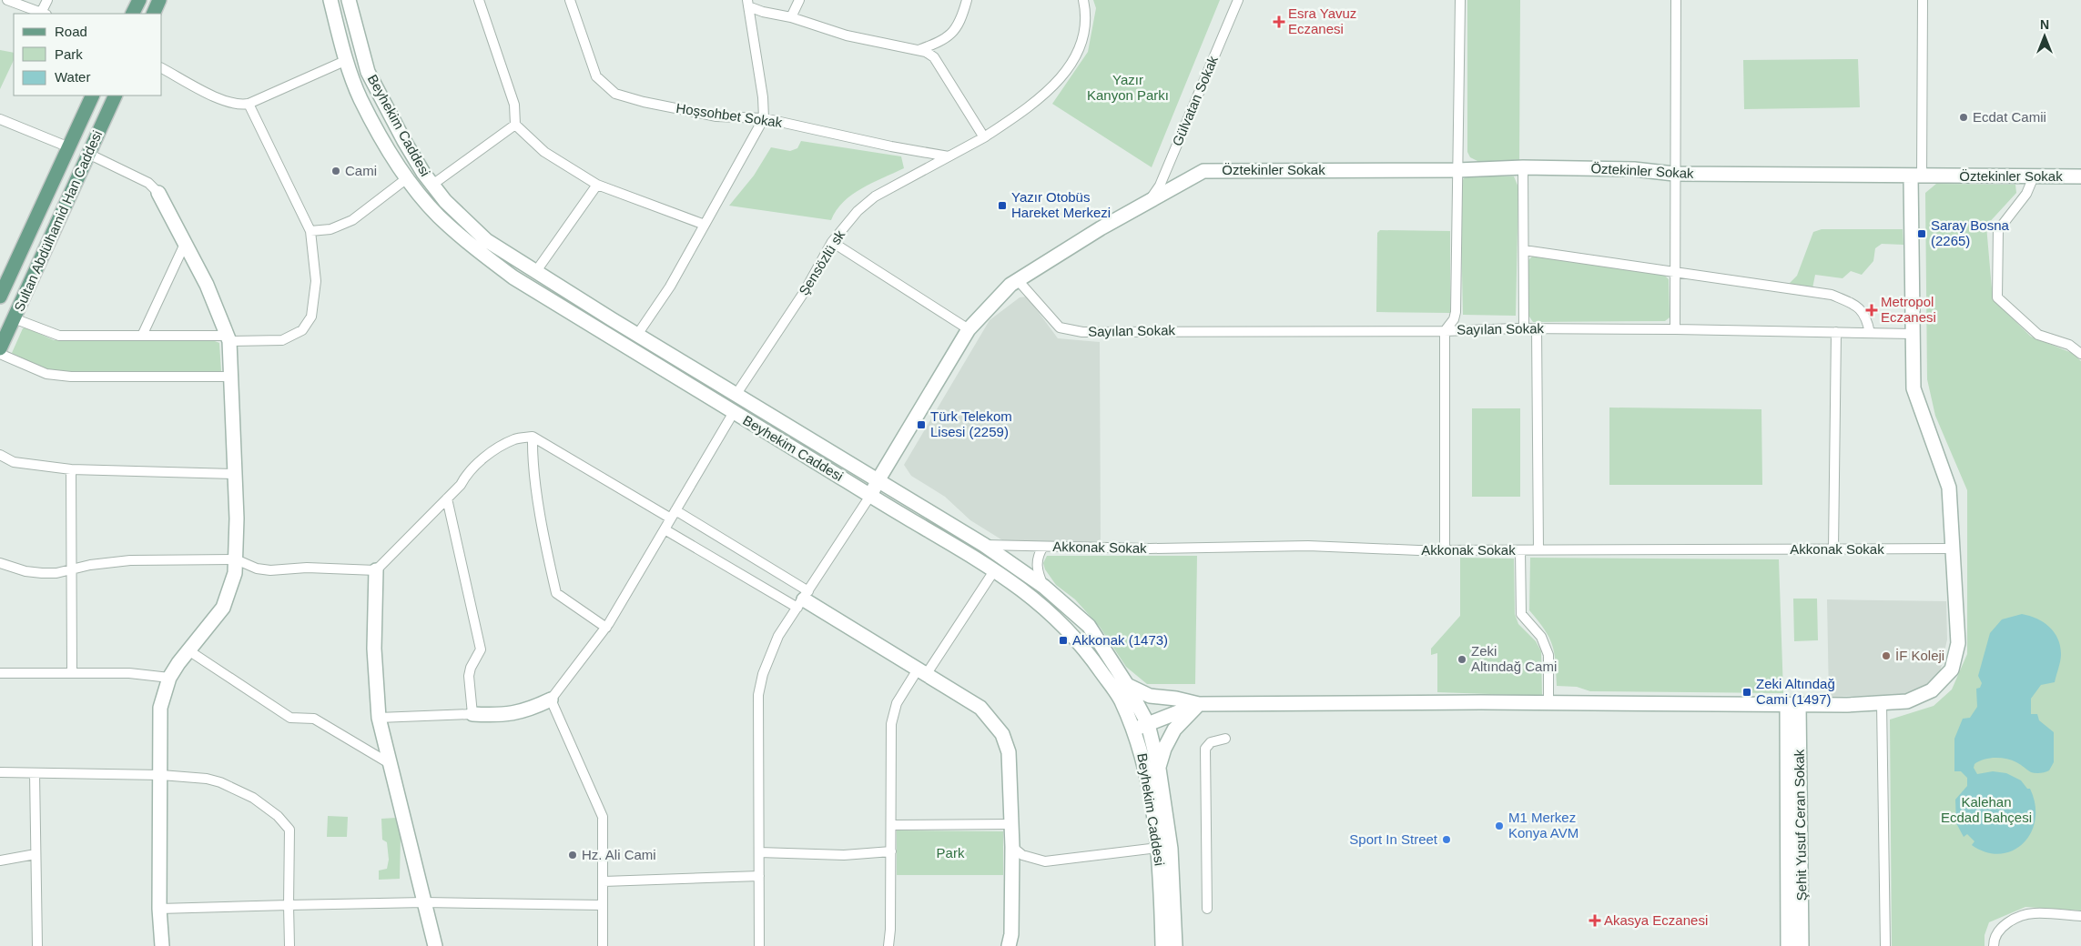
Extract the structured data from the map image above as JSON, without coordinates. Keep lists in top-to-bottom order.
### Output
{
  "streets": {
    "main road": ["Sultan Abdülhamid Han Caddesi"],
    "street": [
      "Gülvatan Sokak",
      "Hoşsohbet Sokak",
      "Beyhekim Caddesi",
      "Öztekinler Sokak",
      "Şensözlü sk",
      "Sayılan Sokak",
      "Akkonak Sokak",
      "Şehit Yusuf Ceran Sokak"
    ]
  },
  "crossings": [
    ["Gülvatan Sokak", "Öztekinler Sokak"],
    ["Hoşsohbet Sokak", "Şensözlü sk"],
    ["Beyhekim Caddesi", "Şensözlü sk"],
    ["Beyhekim Caddesi", "Akkonak Sokak"]
  ],
  "parks": ["Yazır Kanyon Parkı", "Kalehan Ecdad Bahçesi", "Park"],
  "places": {
    "health": ["Esra Yavuz Eczanesi", "Metropol Eczanesi", "Akasya Eczanesi"],
    "other": [
      "Ecdat Camii",
      "Cami",
      "İF Koleji",
      "Zeki Altındağ Cami",
      "M1 Merkez Konya AVM",
      "Sport In Street",
      "Hz. Ali Cami"
    ],
    "transit": [
      "Yazır Otobüs Hareket Merkezi",
      "Saray Bosna (2265)",
      "Türk Telekom Lisesi (2259)",
      "Akkonak (1473)",
      "Zeki Altındağ Cami (1497)"
    ]
  },
  "legend": ["Road", "Park", "Water"],
  "north": "top"
}
